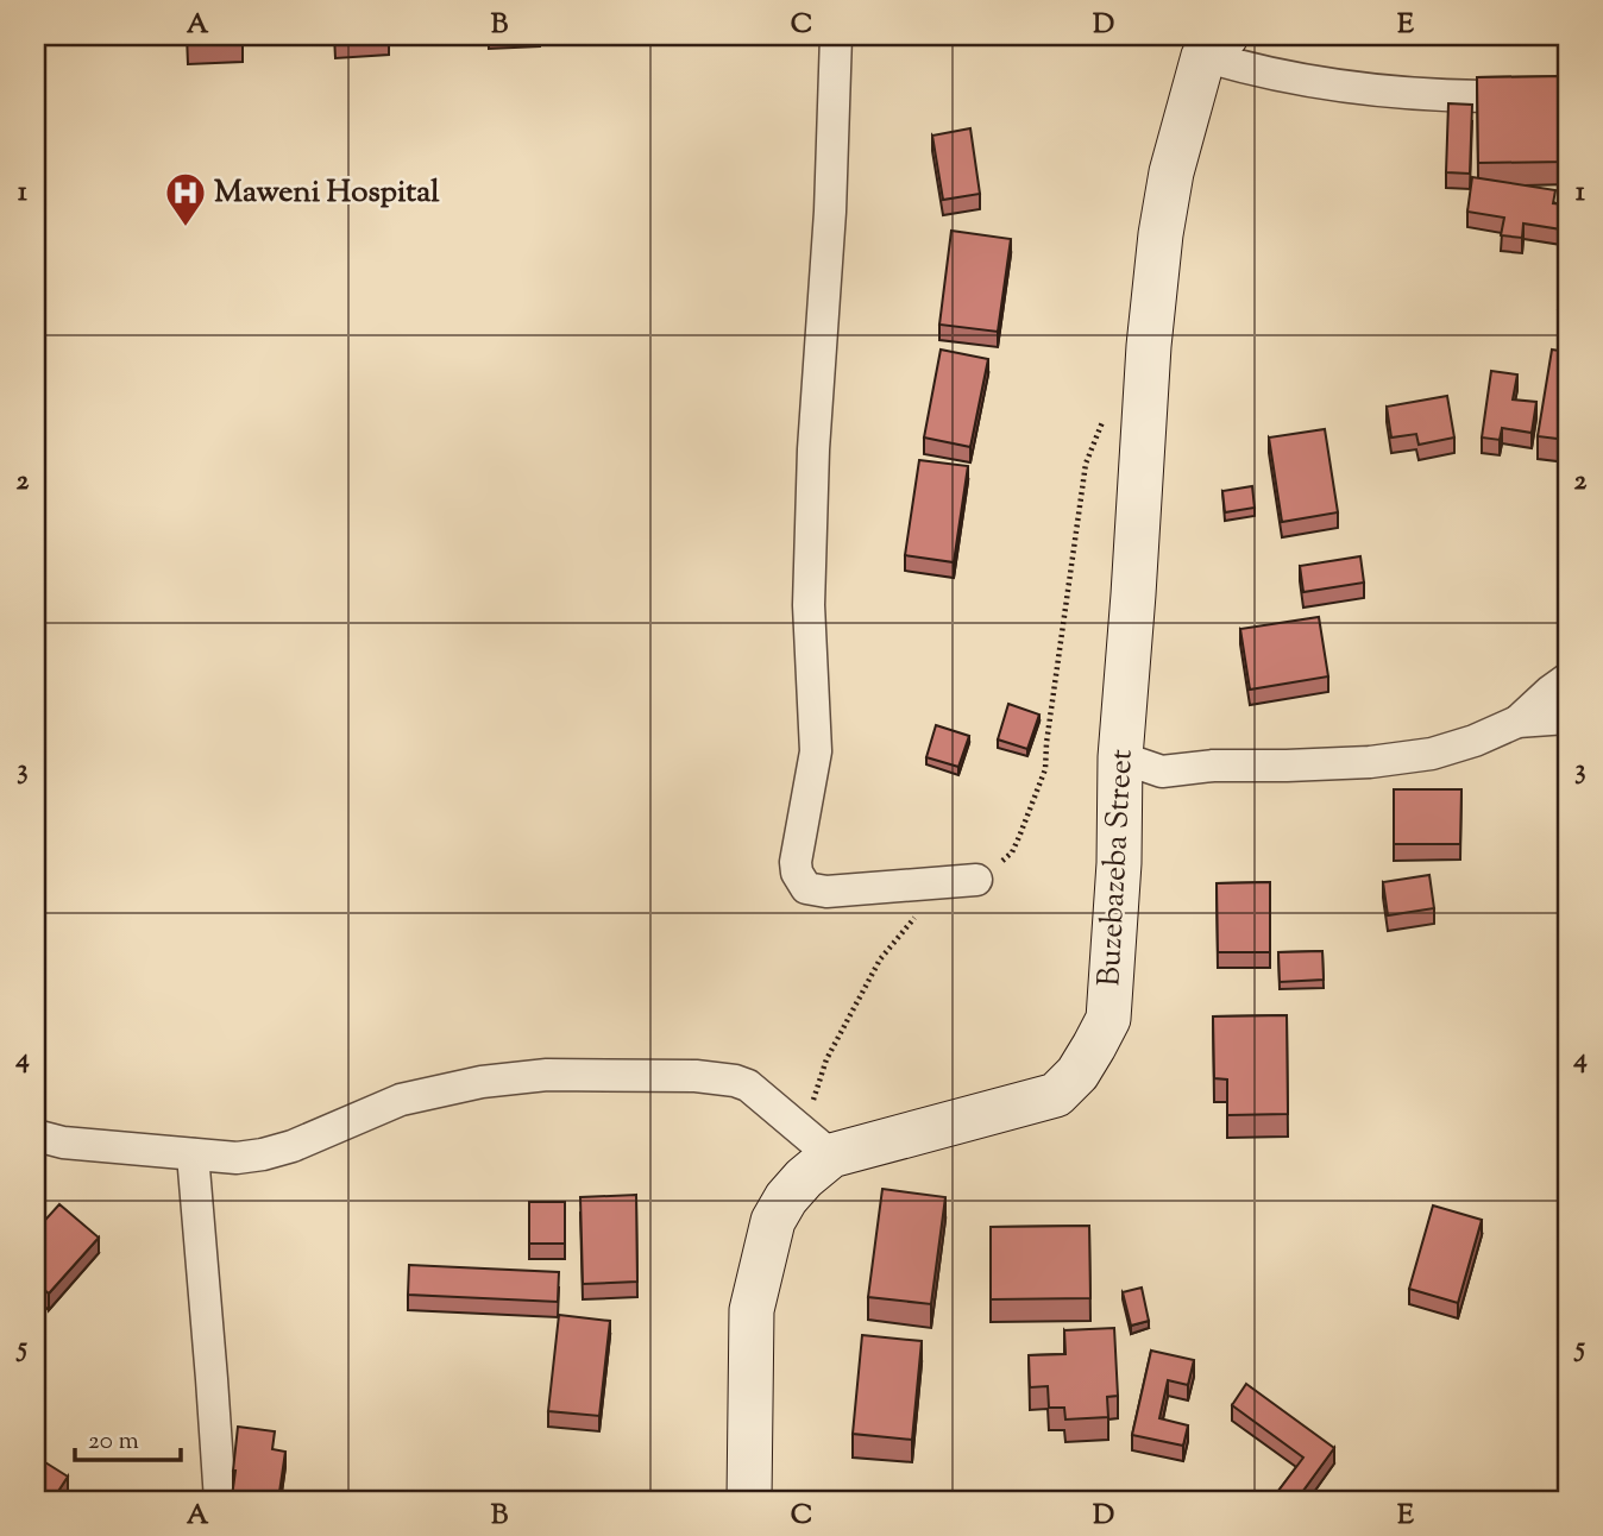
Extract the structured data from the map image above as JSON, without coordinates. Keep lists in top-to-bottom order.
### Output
{
  "streets": {
    "street": ["Buzebazeba Street"]
  },
  "places": {
    "hospital": ["Maweni Hospital"]
  },
  "scale_bar": "20 m",
  "grid": {
    "columns": [
      "A",
      "B",
      "C",
      "D",
      "E"
    ],
    "rows": [
      "1",
      "2",
      "3",
      "4",
      "5"
    ]
  }
}
